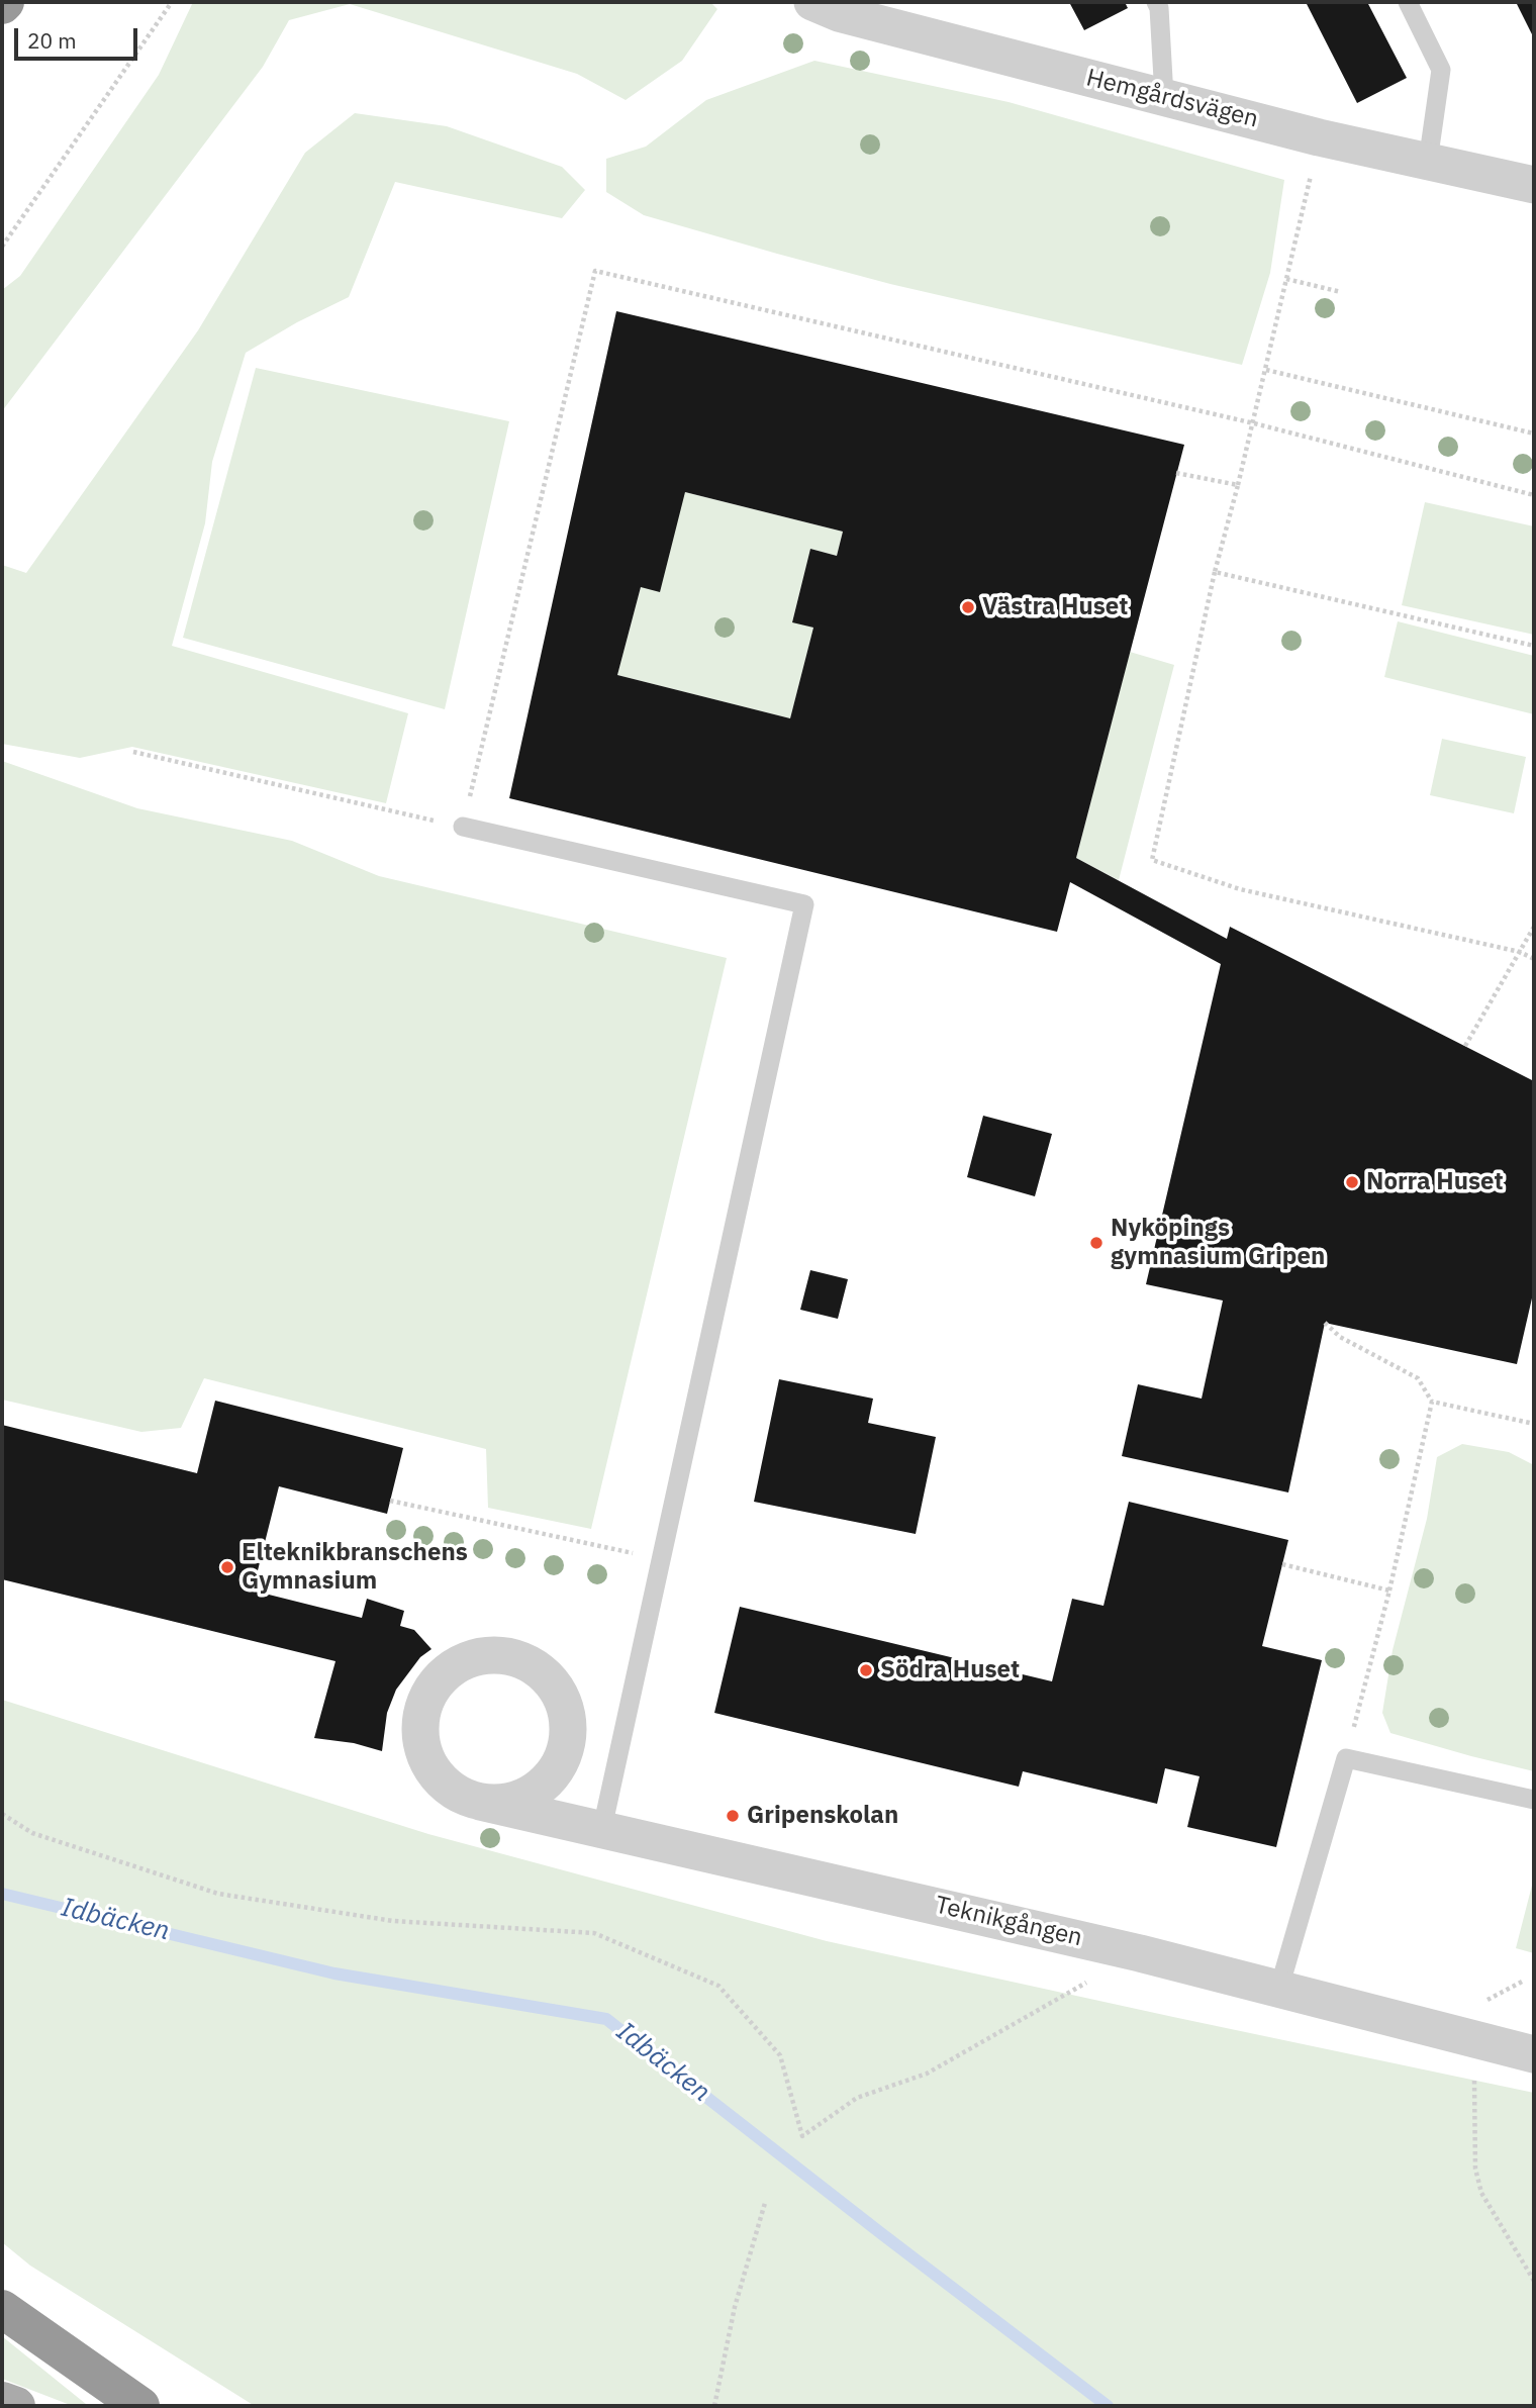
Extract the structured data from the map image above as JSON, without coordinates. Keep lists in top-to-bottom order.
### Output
{
  "streets": {
    "street": ["Hemgårdsvägen", "Teknikgången"]
  },
  "water": ["Idbäcken"],
  "places": [
    "Västra Huset",
    "Norra Huset",
    "Nyköpings gymnasium Gripen",
    "Elteknikbranschens Gymnasium",
    "Södra Huset",
    "Gripenskolan"
  ],
  "scale_bar": "20 m"
}
